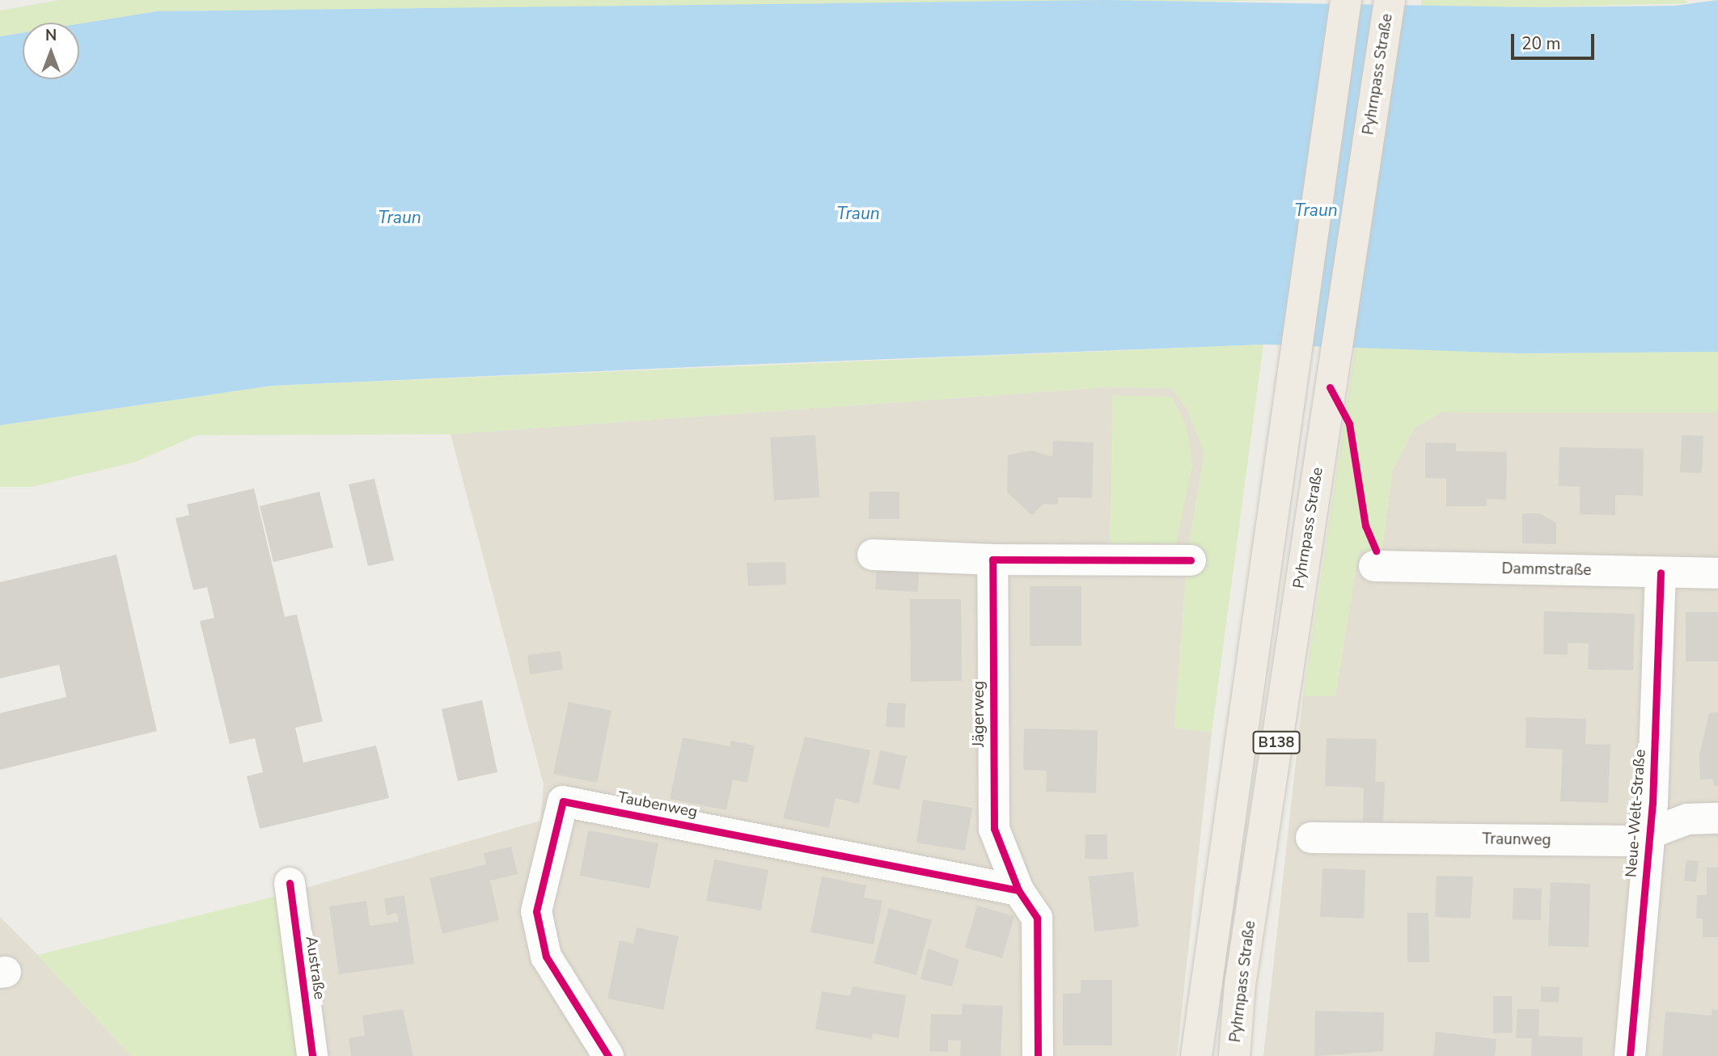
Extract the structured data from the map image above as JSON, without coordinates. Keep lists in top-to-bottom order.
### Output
{
  "streets": {
    "main road": ["Pyhrnpass Straße", "B138"],
    "street": [
      "Dammstraße",
      "Jägerweg",
      "Taubenweg",
      "Neue-Welt-Straße",
      "Traunweg",
      "Austraße"
    ]
  },
  "crossings": [
    ["Dammstraße", "Neue-Welt-Straße"],
    ["Jägerweg", "Taubenweg"],
    ["Neue-Welt-Straße", "Traunweg"]
  ],
  "water": ["Traun"],
  "scale_bar": "20 m",
  "north": "top"
}
